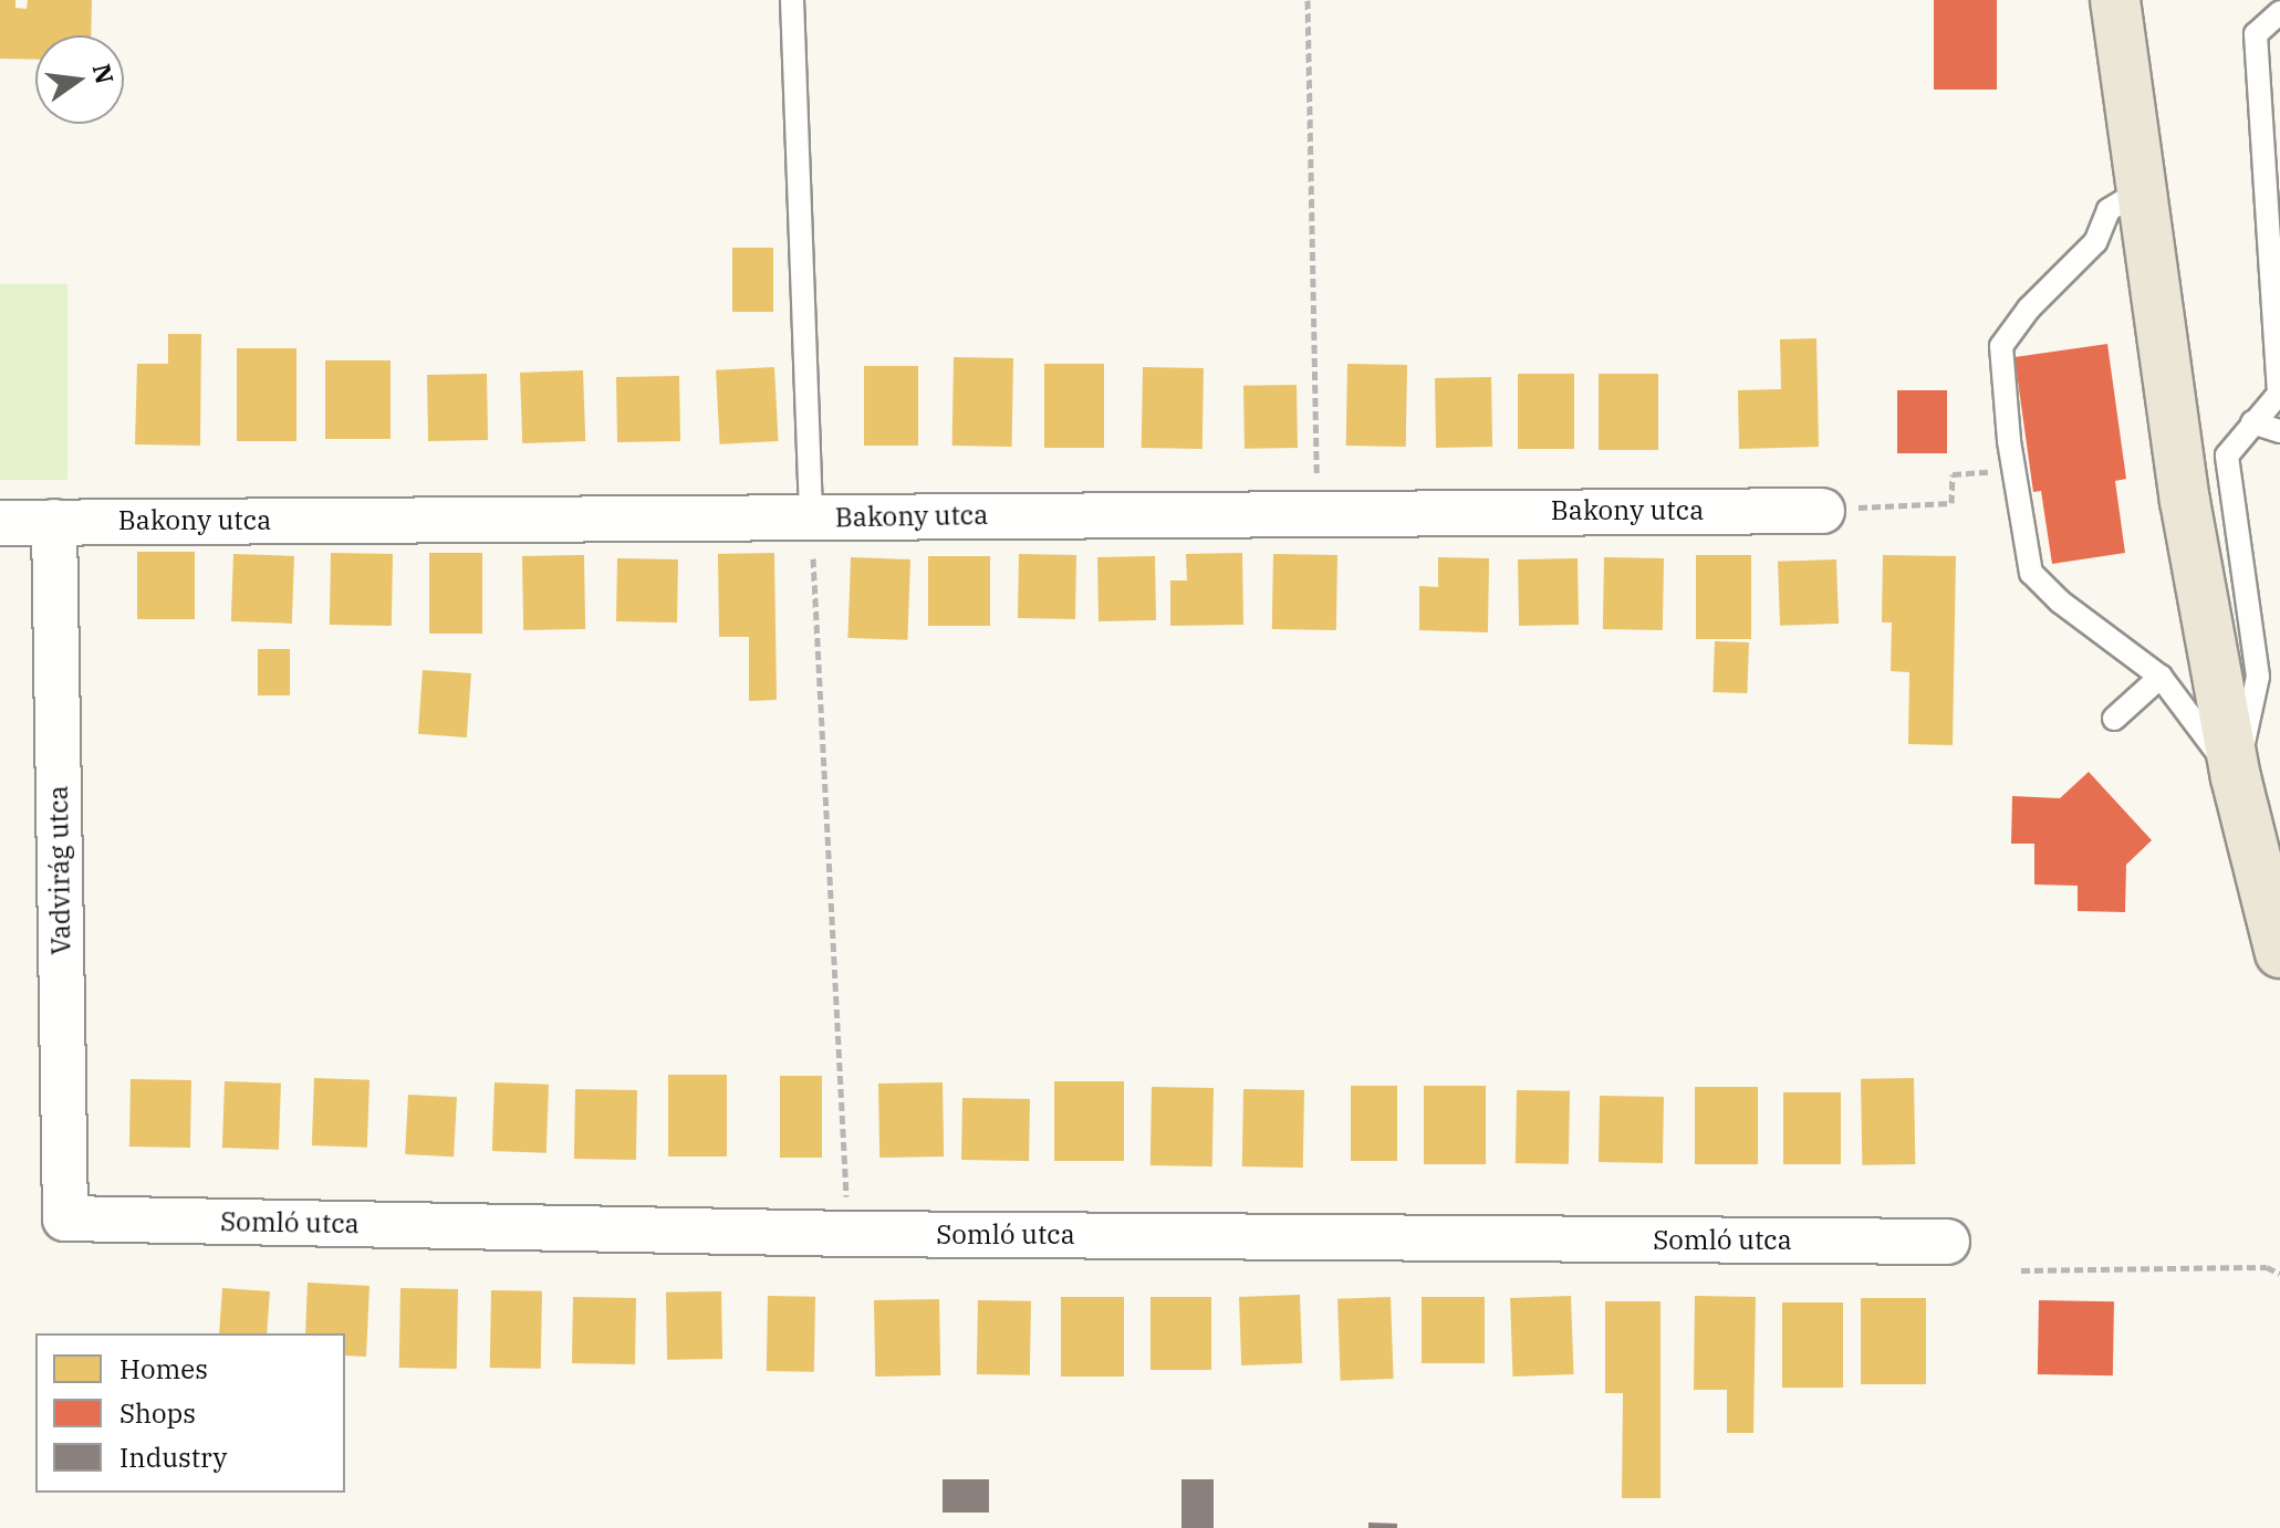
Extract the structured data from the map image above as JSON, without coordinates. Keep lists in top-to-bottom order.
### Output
{
  "streets": {
    "street": ["Bakony utca", "Vadvirág utca", "Somló utca"]
  },
  "crossings": [
    ["Bakony utca", "Vadvirág utca"],
    ["Vadvirág utca", "Somló utca"]
  ],
  "legend": ["Homes", "Shops", "Industry"],
  "north": "right"
}
